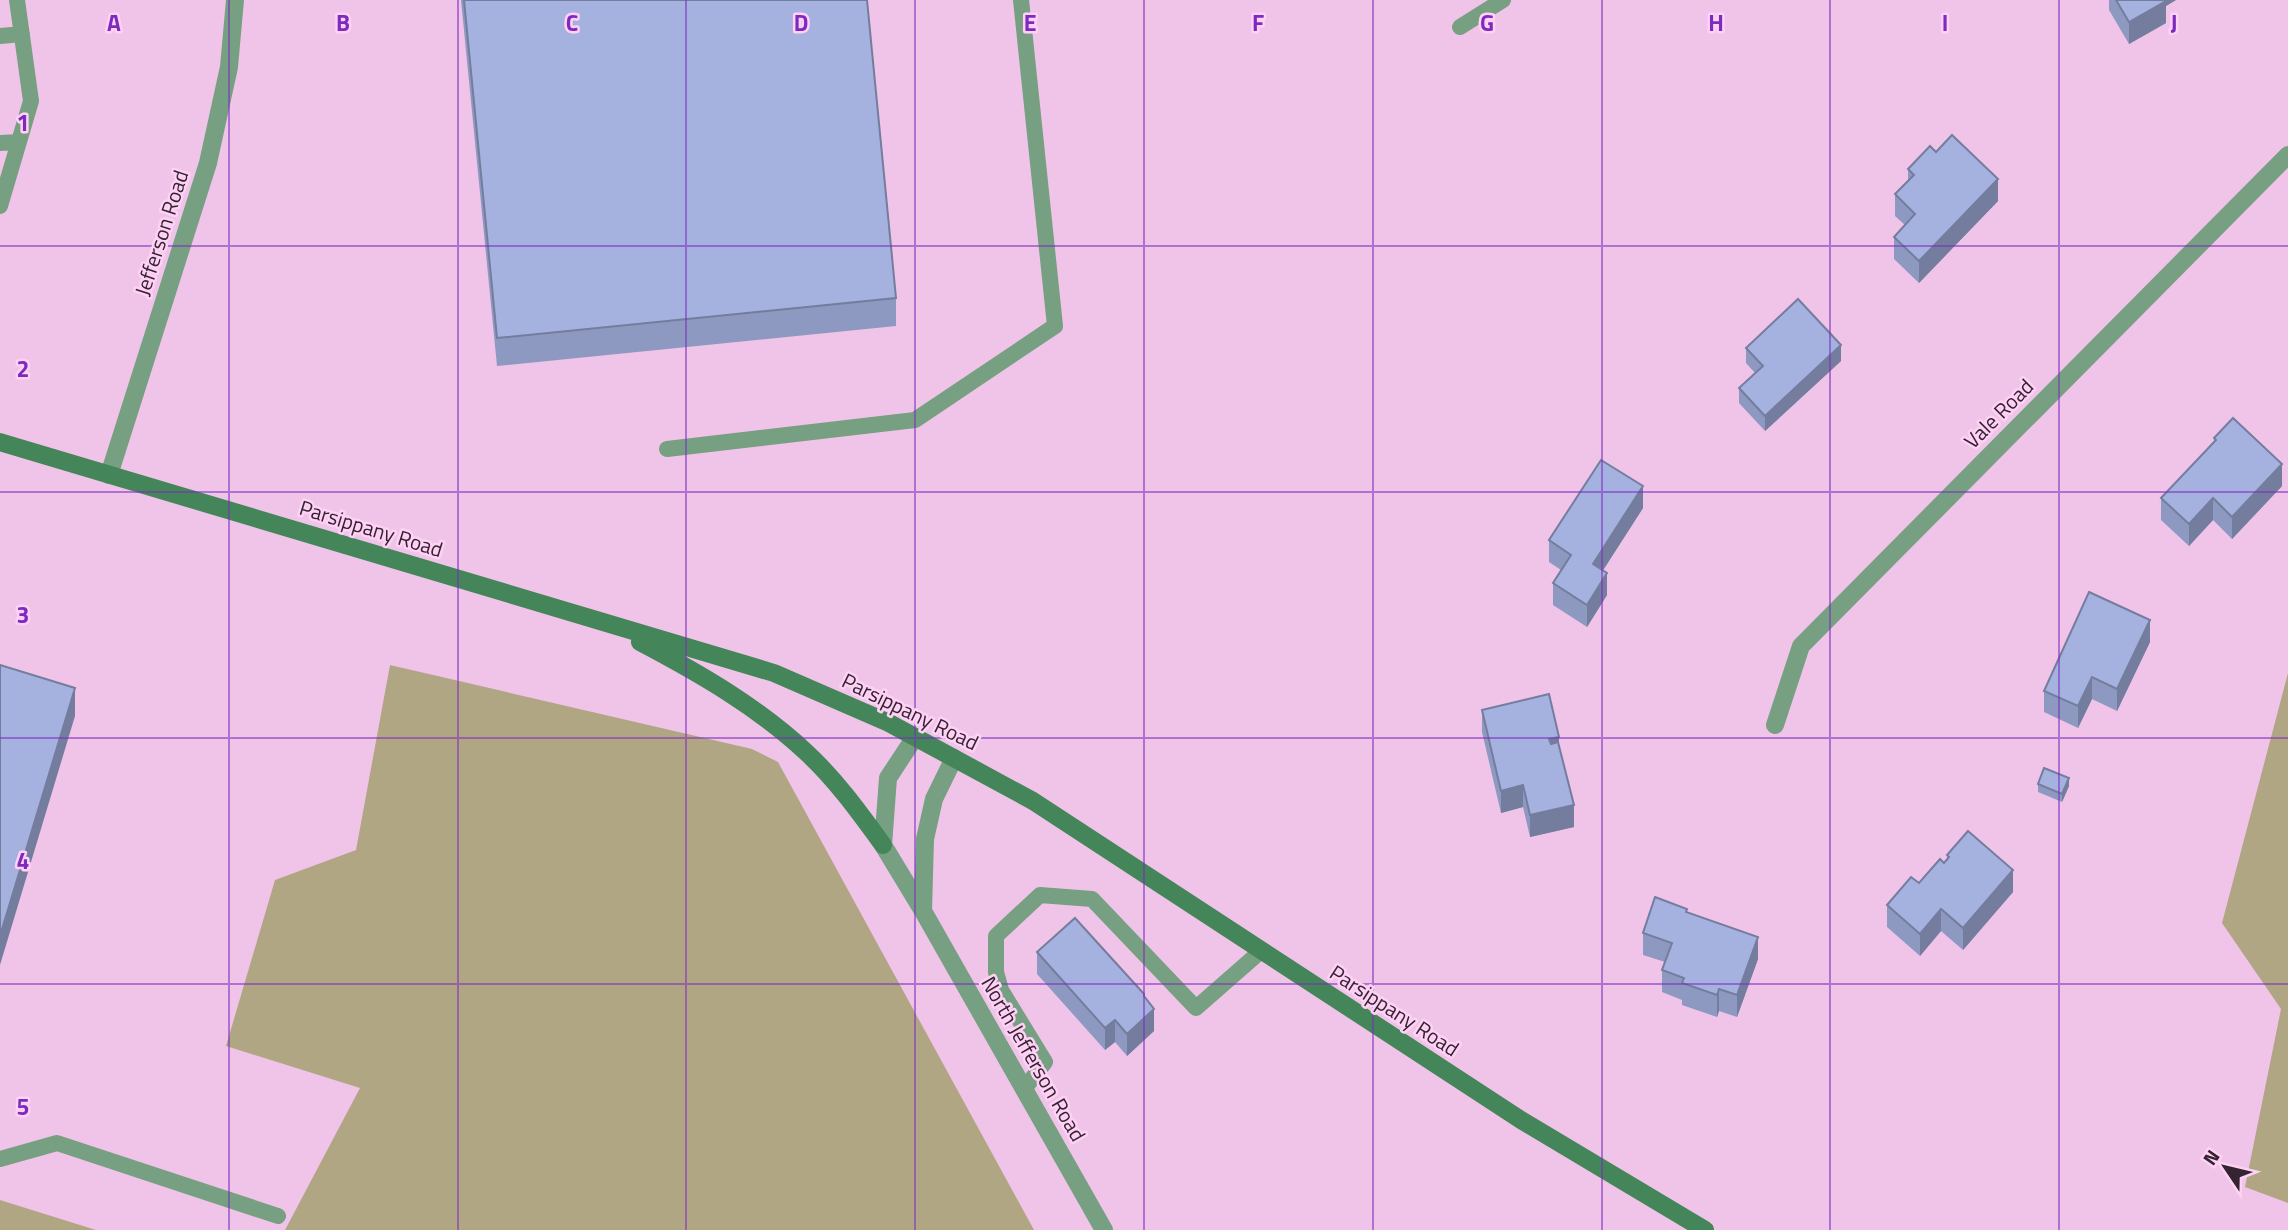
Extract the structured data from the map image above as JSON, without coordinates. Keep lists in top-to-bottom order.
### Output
{
  "streets": {
    "main road": ["Parsippany Road"],
    "street": ["Jefferson Road", "Vale Road", "North Jefferson Road"]
  },
  "crossings": [
    ["Jefferson Road", "Parsippany Road"]
  ],
  "north": "top left",
  "grid": {
    "columns": [
      "A",
      "B",
      "C",
      "D",
      "E",
      "F",
      "G",
      "H",
      "I",
      "J"
    ],
    "rows": [
      "1",
      "2",
      "3",
      "4",
      "5"
    ]
  }
}
